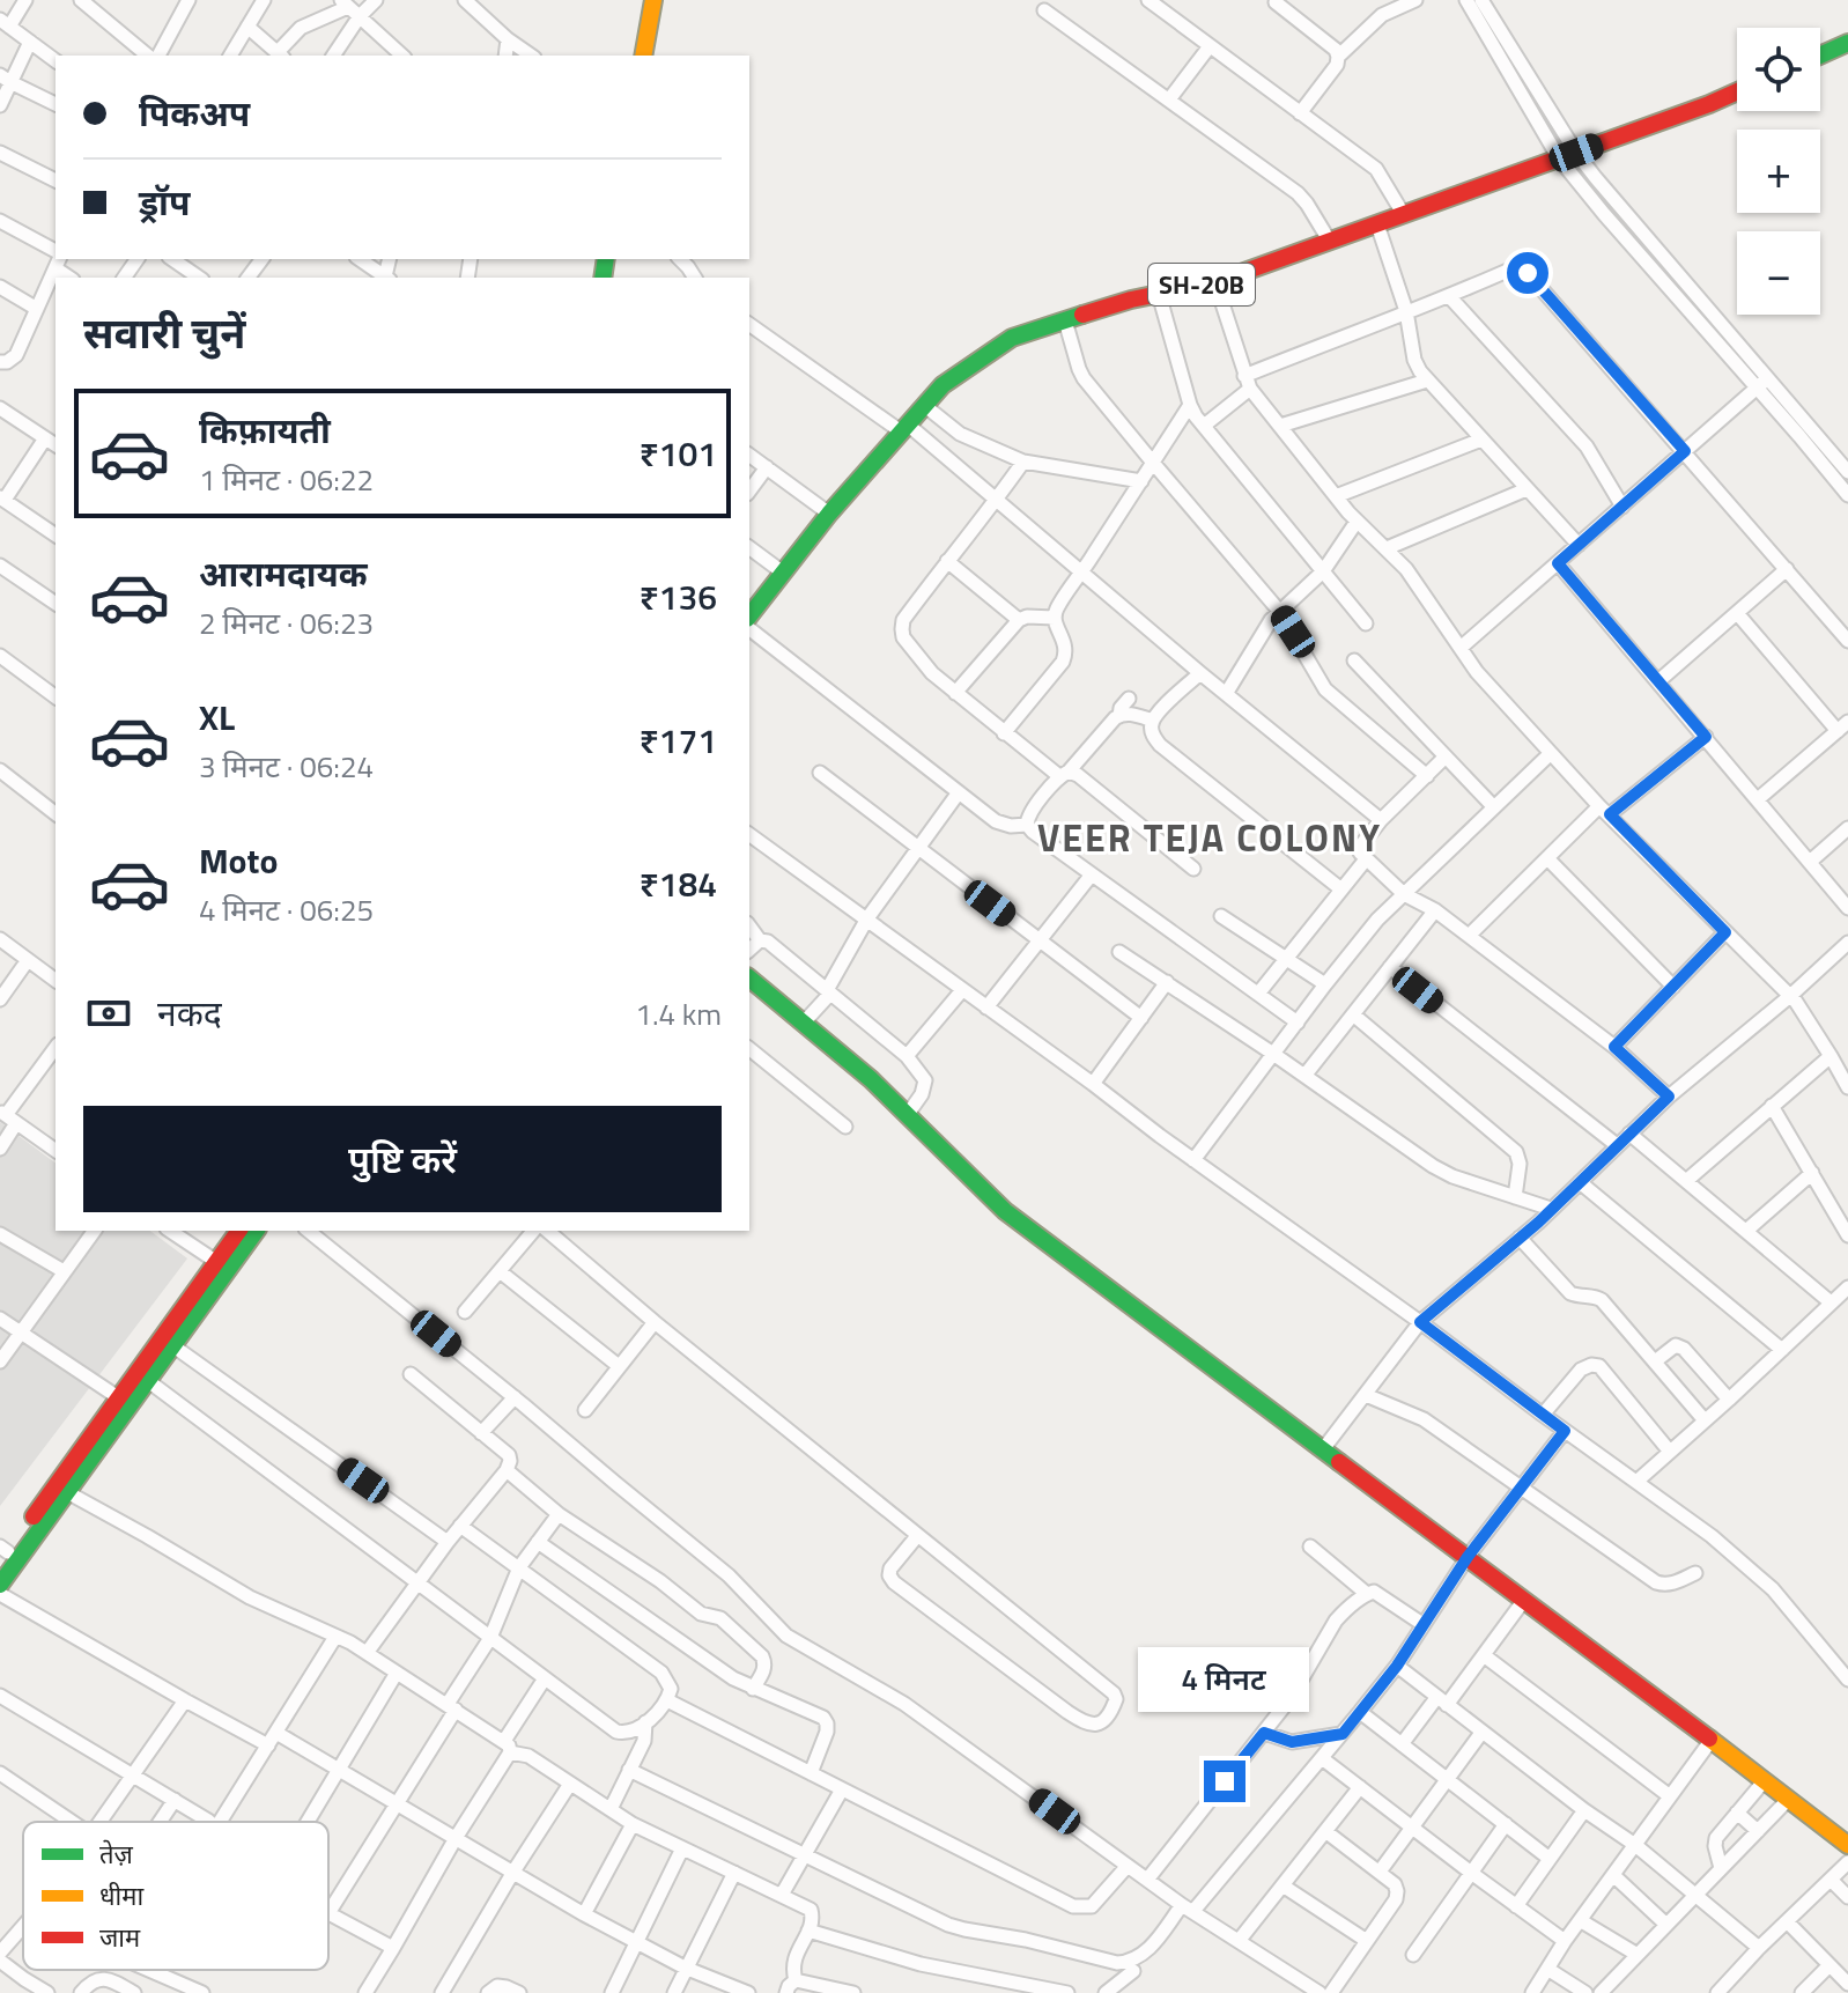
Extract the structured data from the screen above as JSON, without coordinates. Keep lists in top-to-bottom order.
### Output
{
  "streets": {
    "main road": ["SH-20B"]
  },
  "districts": ["VEER TEJA COLONY"],
  "legend": ["तेज़", "धीमा", "जाम"],
  "page": {
    "map_buttons": ["+", "−"],
    "banner": ["पिकअप", "ड्रॉप"],
    "heading": "सवारी चुनें",
    "list": [
      {
        "name": "किफ़ायती",
        "note": "1 मिनट · 06:22",
        "value": "₹101"
      },
      {
        "name": "आरामदायक",
        "note": "2 मिनट · 06:23",
        "value": "₹136"
      },
      {
        "name": "XL",
        "note": "3 मिनट · 06:24",
        "value": "₹171"
      },
      {
        "name": "Moto",
        "note": "4 मिनट · 06:25",
        "value": "₹184"
      }
    ],
    "pay": ["नकद", "1.4 km"],
    "buttons": "पुष्टि करें",
    "bubble": "4 मिनट"
  }
}
